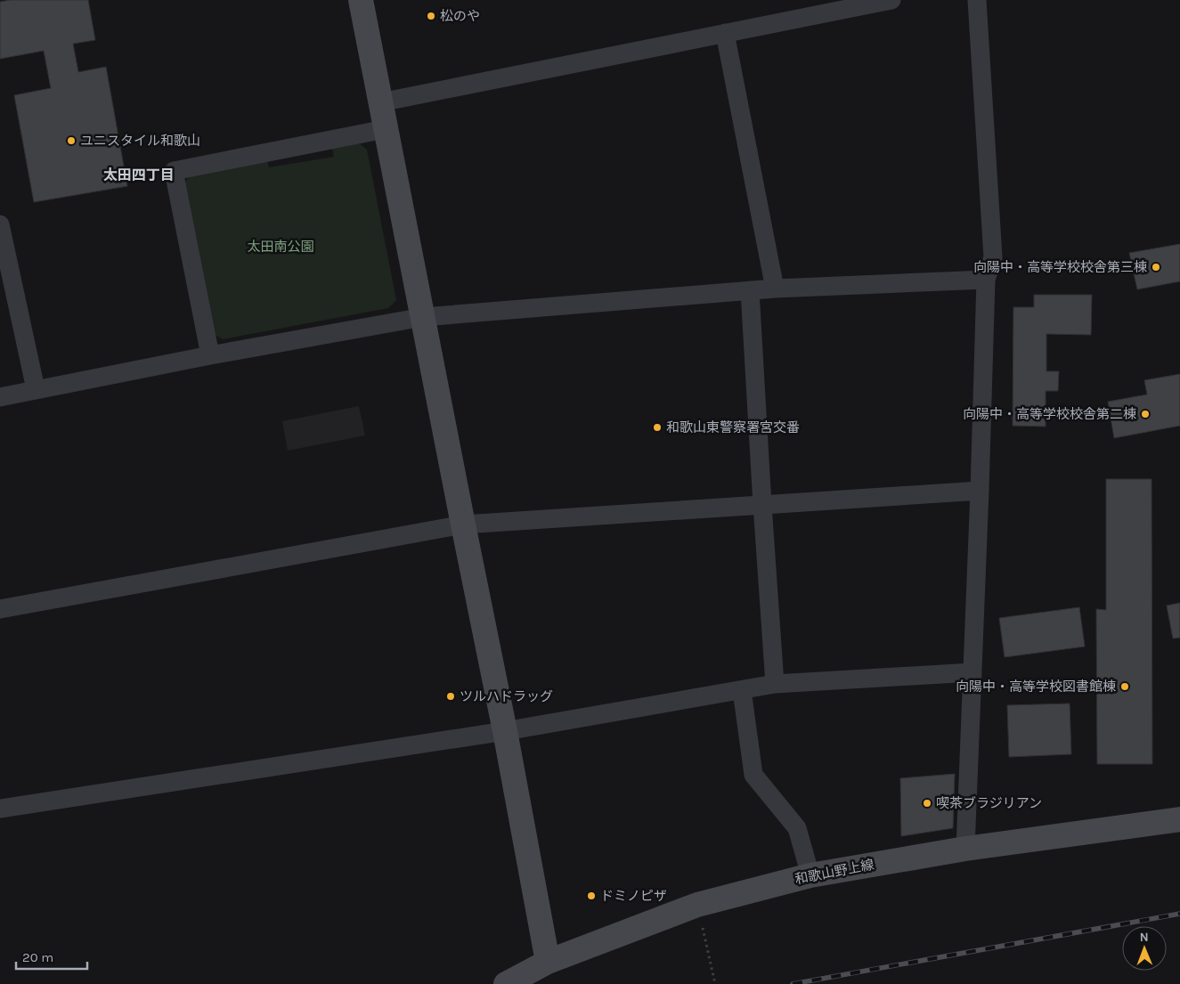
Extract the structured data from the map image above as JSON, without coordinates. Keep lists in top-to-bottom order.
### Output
{
  "streets": {
    "street": ["和歌山野上線"]
  },
  "districts": ["太田四丁目"],
  "parks": ["太田南公園"],
  "places": [
    "松のや",
    "ユニスタイル和歌山",
    "向陽中・高等学校校舎第三棟",
    "向陽中・高等学校校舎第二棟",
    "和歌山東警察署宮交番",
    "向陽中・高等学校図書館棟",
    "ツルハドラッグ",
    "喫茶ブラジリアン",
    "ドミノピザ"
  ],
  "scale_bar": "20 m",
  "north": "top"
}
